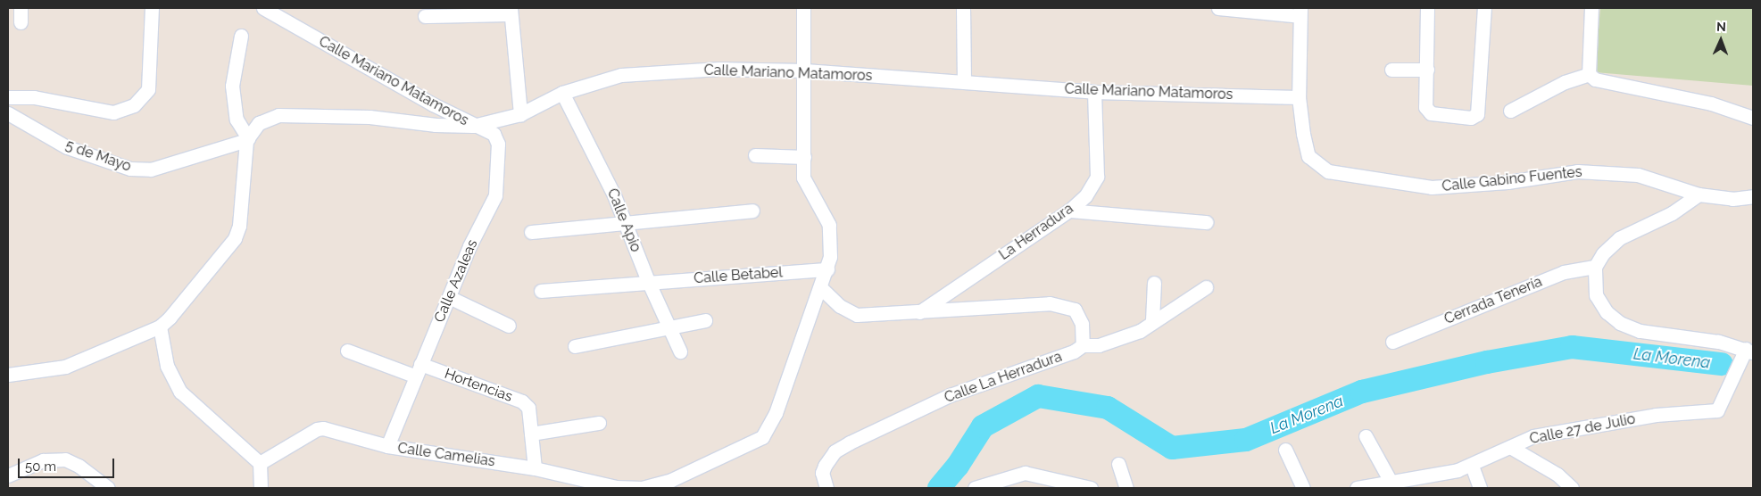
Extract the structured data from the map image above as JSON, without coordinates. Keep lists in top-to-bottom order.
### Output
{
  "streets": {
    "street": [
      "Calle Mariano Matamoros",
      "5 de Mayo",
      "Calle Gabino Fuentes",
      "Calle Apio",
      "La Herradura",
      "Calle Betabel",
      "Calle Azaleas",
      "Cerrada Tenería",
      "Calle La Herradura",
      "Hortencias",
      "Calle 27 de Julio",
      "Calle Camelias"
    ]
  },
  "crossings": [
    ["Calle Mariano Matamoros", "Calle Gabino Fuentes"],
    ["Calle Mariano Matamoros", "Calle Apio"],
    ["Calle Mariano Matamoros", "La Herradura"],
    ["Calle Mariano Matamoros", "Calle Azaleas"],
    ["Calle Mariano Matamoros", "Calle Camelias"],
    ["Calle Apio", "Calle Betabel"],
    ["Calle Betabel", "Calle Camelias"],
    ["Calle Azaleas", "Hortencias"],
    ["Calle Azaleas", "Calle Camelias"],
    ["Hortencias", "Calle Camelias"]
  ],
  "water": ["La Morena"],
  "scale_bar": "50 m",
  "north": "top"
}
